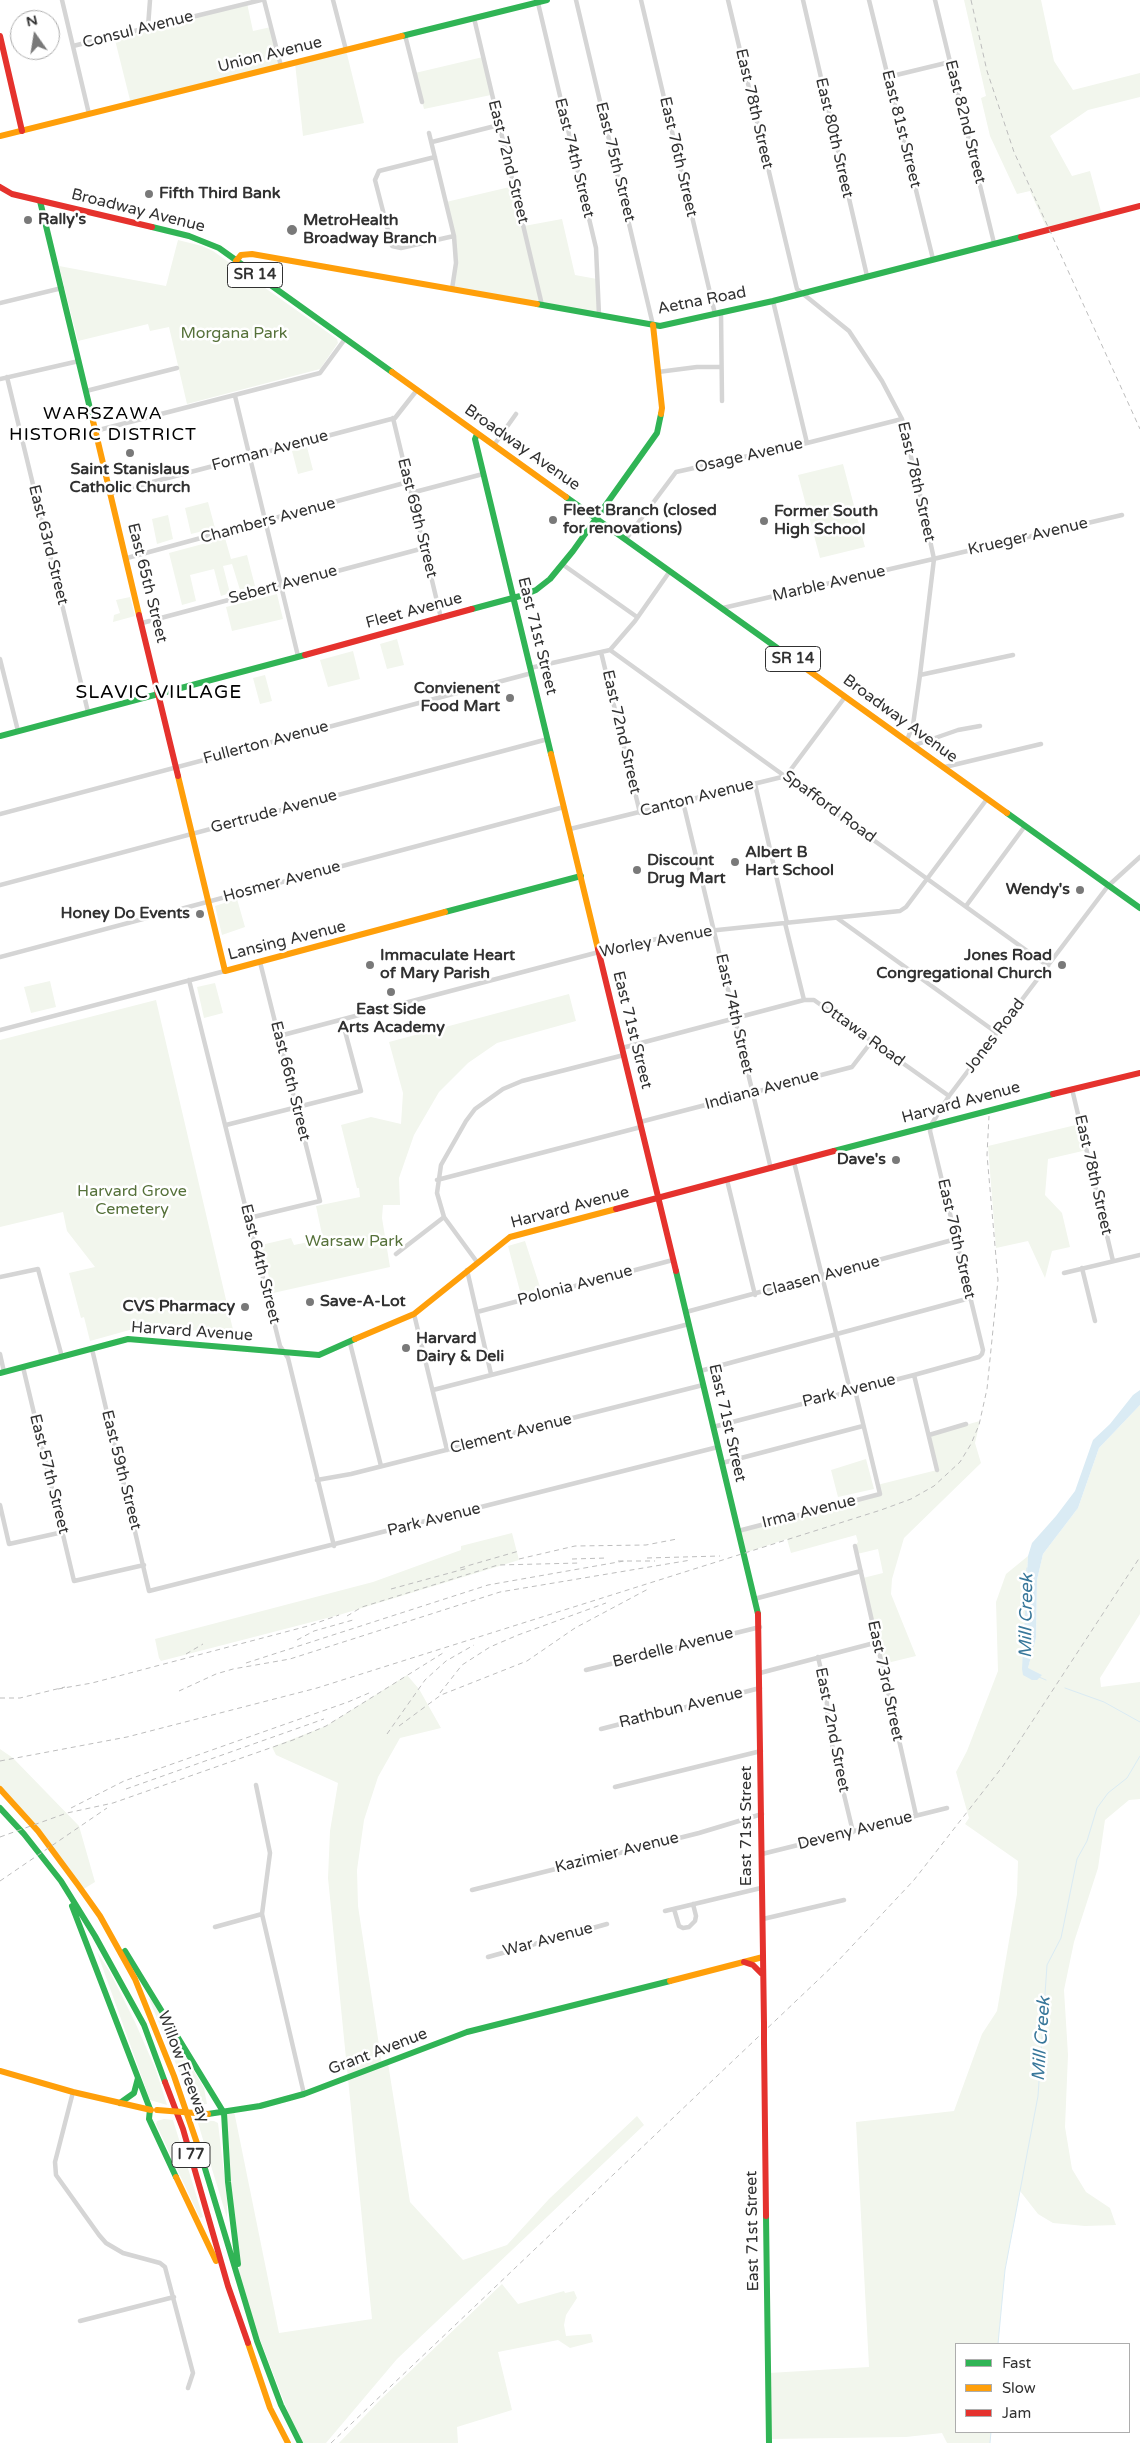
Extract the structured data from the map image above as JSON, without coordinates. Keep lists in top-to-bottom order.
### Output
{
  "streets": {
    "main road": [
      "Union Avenue",
      "Broadway Avenue",
      "SR 14",
      "Aetna Road",
      "East 65th Street",
      "Fleet Avenue",
      "East 71st Street",
      "Lansing Avenue",
      "Harvard Avenue",
      "Grant Avenue",
      "Willow Freeway",
      "I 77"
    ],
    "street": [
      "Consul Avenue",
      "East 78th Street",
      "East 82nd Street",
      "East 81st Street",
      "East 80th Street",
      "East 76th Street",
      "East 74th Street",
      "East 72nd Street",
      "East 75th Street",
      "Forman Avenue",
      "Osage Avenue",
      "East 69th Street",
      "Chambers Avenue",
      "Krueger Avenue",
      "East 63rd Street",
      "Marble Avenue",
      "Sebert Avenue",
      "Fullerton Avenue",
      "Canton Avenue",
      "Spafford Road",
      "Gertrude Avenue",
      "Hosmer Avenue",
      "Worley Avenue",
      "Ottawa Road",
      "Jones Road",
      "East 66th Street",
      "Indiana Avenue",
      "East 64th Street",
      "Claasen Avenue",
      "Polonia Avenue",
      "Park Avenue",
      "Clement Avenue",
      "East 59th Street",
      "East 57th Street",
      "Irma Avenue",
      "Berdelle Avenue",
      "East 73rd Street",
      "Rathbun Avenue",
      "Deveny Avenue",
      "Kazimier Avenue",
      "War Avenue"
    ]
  },
  "crossings": [
    ["Union Avenue", "East 74th Street"],
    ["Union Avenue", "East 72nd Street"],
    ["East 78th Street", "Broadway Avenue"],
    ["East 78th Street", "Aetna Road"],
    ["East 78th Street", "Osage Avenue"],
    ["East 78th Street", "Krueger Avenue"],
    ["East 78th Street", "Marble Avenue"],
    ["East 78th Street", "Harvard Avenue"],
    ["East 82nd Street", "Aetna Road"],
    ["East 81st Street", "Aetna Road"],
    ["East 80th Street", "Aetna Road"],
    ["East 76th Street", "Aetna Road"],
    ["East 76th Street", "Jones Road"],
    ["East 76th Street", "Harvard Avenue"],
    ["East 76th Street", "Claasen Avenue"],
    ["East 76th Street", "Park Avenue"],
    ["East 74th Street", "Aetna Road"],
    ["East 74th Street", "Canton Avenue"],
    ["East 74th Street", "Worley Avenue"],
    ["East 74th Street", "Ottawa Road"],
    ["East 74th Street", "Indiana Avenue"],
    ["East 74th Street", "Harvard Avenue"],
    ["East 72nd Street", "Aetna Road"],
    ["East 72nd Street", "Fullerton Avenue"],
    ["East 72nd Street", "Canton Avenue"],
    ["East 72nd Street", "Rathbun Avenue"],
    ["East 72nd Street", "Deveny Avenue"],
    ["East 75th Street", "Aetna Road"],
    ["East 75th Street", "Fleet Avenue"],
    ["Broadway Avenue", "Aetna Road"],
    ["Broadway Avenue", "Osage Avenue"],
    ["Broadway Avenue", "East 65th Street"],
    ["Broadway Avenue", "Marble Avenue"],
    ["Broadway Avenue", "Fleet Avenue"],
    ["Broadway Avenue", "East 71st Street"],
    ["Broadway Avenue", "Worley Avenue"],
    ["Broadway Avenue", "Jones Road"],
    ["Aetna Road", "Fleet Avenue"],
    ["Forman Avenue", "East 69th Street"],
    ["Forman Avenue", "East 65th Street"],
    ["East 69th Street", "Chambers Avenue"],
    ["East 69th Street", "Sebert Avenue"],
    ["East 69th Street", "Fleet Avenue"],
    ["Chambers Avenue", "East 65th Street"],
    ["Krueger Avenue", "Marble Avenue"],
    ["East 63rd Street", "Fleet Avenue"],
    ["East 65th Street", "Sebert Avenue"],
    ["East 65th Street", "Fleet Avenue"],
    ["East 65th Street", "Fullerton Avenue"],
    ["East 65th Street", "Gertrude Avenue"],
    ["East 65th Street", "Hosmer Avenue"],
    ["East 65th Street", "Lansing Avenue"],
    ["Fleet Avenue", "East 71st Street"],
    ["East 71st Street", "Fullerton Avenue"],
    ["East 71st Street", "Canton Avenue"],
    ["East 71st Street", "Gertrude Avenue"],
    ["East 71st Street", "Hosmer Avenue"],
    ["East 71st Street", "Lansing Avenue"],
    ["East 71st Street", "Worley Avenue"],
    ["East 71st Street", "Ottawa Road"],
    ["East 71st Street", "Indiana Avenue"],
    ["East 71st Street", "Harvard Avenue"],
    ["East 71st Street", "Claasen Avenue"],
    ["East 71st Street", "Polonia Avenue"],
    ["East 71st Street", "Park Avenue"],
    ["East 71st Street", "Clement Avenue"],
    ["East 71st Street", "Irma Avenue"],
    ["East 71st Street", "Berdelle Avenue"],
    ["East 71st Street", "Rathbun Avenue"],
    ["East 71st Street", "Deveny Avenue"],
    ["East 71st Street", "Kazimier Avenue"],
    ["East 71st Street", "Grant Avenue"],
    ["Fullerton Avenue", "Spafford Road"],
    ["Canton Avenue", "Spafford Road"],
    ["Spafford Road", "Worley Avenue"],
    ["Spafford Road", "Jones Road"],
    ["Lansing Avenue", "East 66th Street"],
    ["Lansing Avenue", "East 64th Street"],
    ["Worley Avenue", "East 66th Street"],
    ["Ottawa Road", "Jones Road"],
    ["Ottawa Road", "Indiana Avenue"],
    ["Ottawa Road", "Harvard Avenue"],
    ["Jones Road", "Harvard Avenue"],
    ["East 66th Street", "East 64th Street"],
    ["Harvard Avenue", "East 64th Street"],
    ["Harvard Avenue", "East 59th Street"],
    ["Harvard Avenue", "East 57th Street"],
    ["East 64th Street", "Park Avenue"],
    ["East 64th Street", "Clement Avenue"],
    ["Park Avenue", "East 59th Street"],
    ["East 59th Street", "East 57th Street"],
    ["East 73rd Street", "Rathbun Avenue"],
    ["East 73rd Street", "Deveny Avenue"]
  ],
  "districts": ["WARSZAWA HISTORIC DISTRICT", "SLAVIC VILLAGE"],
  "water": ["Mill Creek"],
  "parks": ["Morgana Park", "Harvard Grove Cemetery", "Warsaw Park"],
  "places": [
    "Fifth Third Bank",
    "Rally's",
    "MetroHealth Broadway Branch",
    "Saint Stanislaus Catholic Church",
    "Fleet Branch (closed for renovations)",
    "Former South High School",
    "Convienent Food Mart",
    "Albert B Hart School",
    "Discount Drug Mart",
    "Wendy's",
    "Honey Do Events",
    "Immaculate Heart of Mary Parish",
    "Jones Road Congregational Church",
    "East Side Arts Academy",
    "Dave's",
    "Save-A-Lot",
    "CVS Pharmacy",
    "Harvard Dairy & Deli"
  ],
  "legend": ["Fast", "Slow", "Jam"],
  "north": "top"
}
